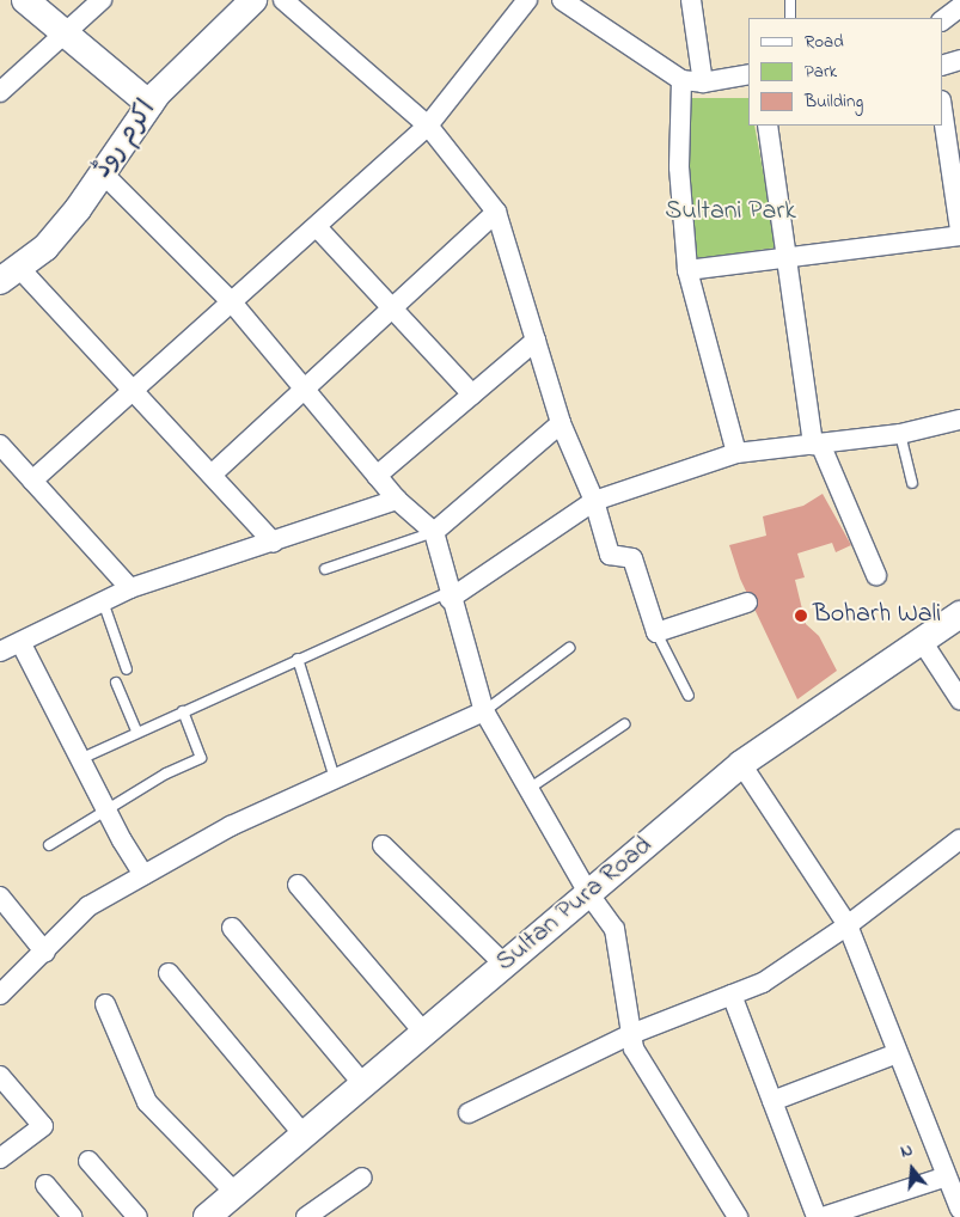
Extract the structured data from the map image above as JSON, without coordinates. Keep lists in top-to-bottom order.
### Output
{
  "streets": {
    "main road": ["اکرم روڈ", "Sultan Pura Road"]
  },
  "parks": ["Sultani Park"],
  "places": ["Boharh Wali"],
  "legend": ["Road", "Park", "Building"],
  "north": "top"
}
